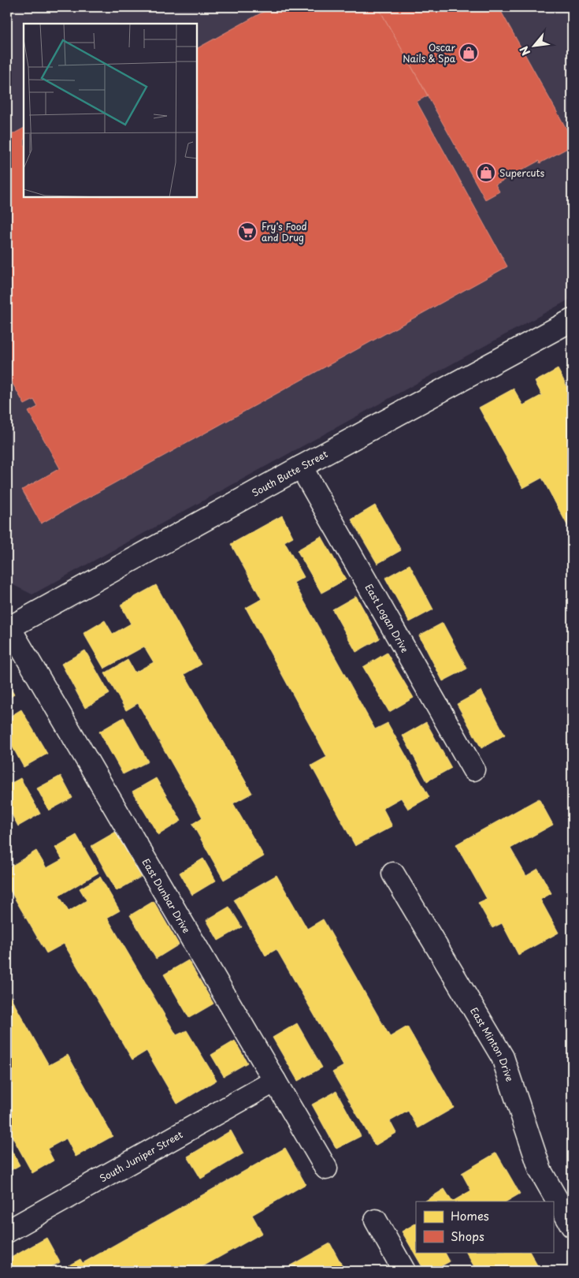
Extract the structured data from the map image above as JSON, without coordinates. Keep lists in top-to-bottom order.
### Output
{
  "streets": {
    "street": [
      "South Butte Street",
      "East Logan Drive",
      "East Dunbar Drive",
      "East Minton Drive",
      "South Juniper Street"
    ]
  },
  "crossings": [
    ["South Butte Street", "East Logan Drive"],
    ["South Butte Street", "East Dunbar Drive"],
    ["East Dunbar Drive", "South Juniper Street"]
  ],
  "places": {
    "shop": ["Oscar Nails & Spa", "Supercuts"],
    "supermarket": ["Fry's Food and Drug"]
  },
  "legend": ["Homes", "Shops"],
  "north": "bottom left"
}
